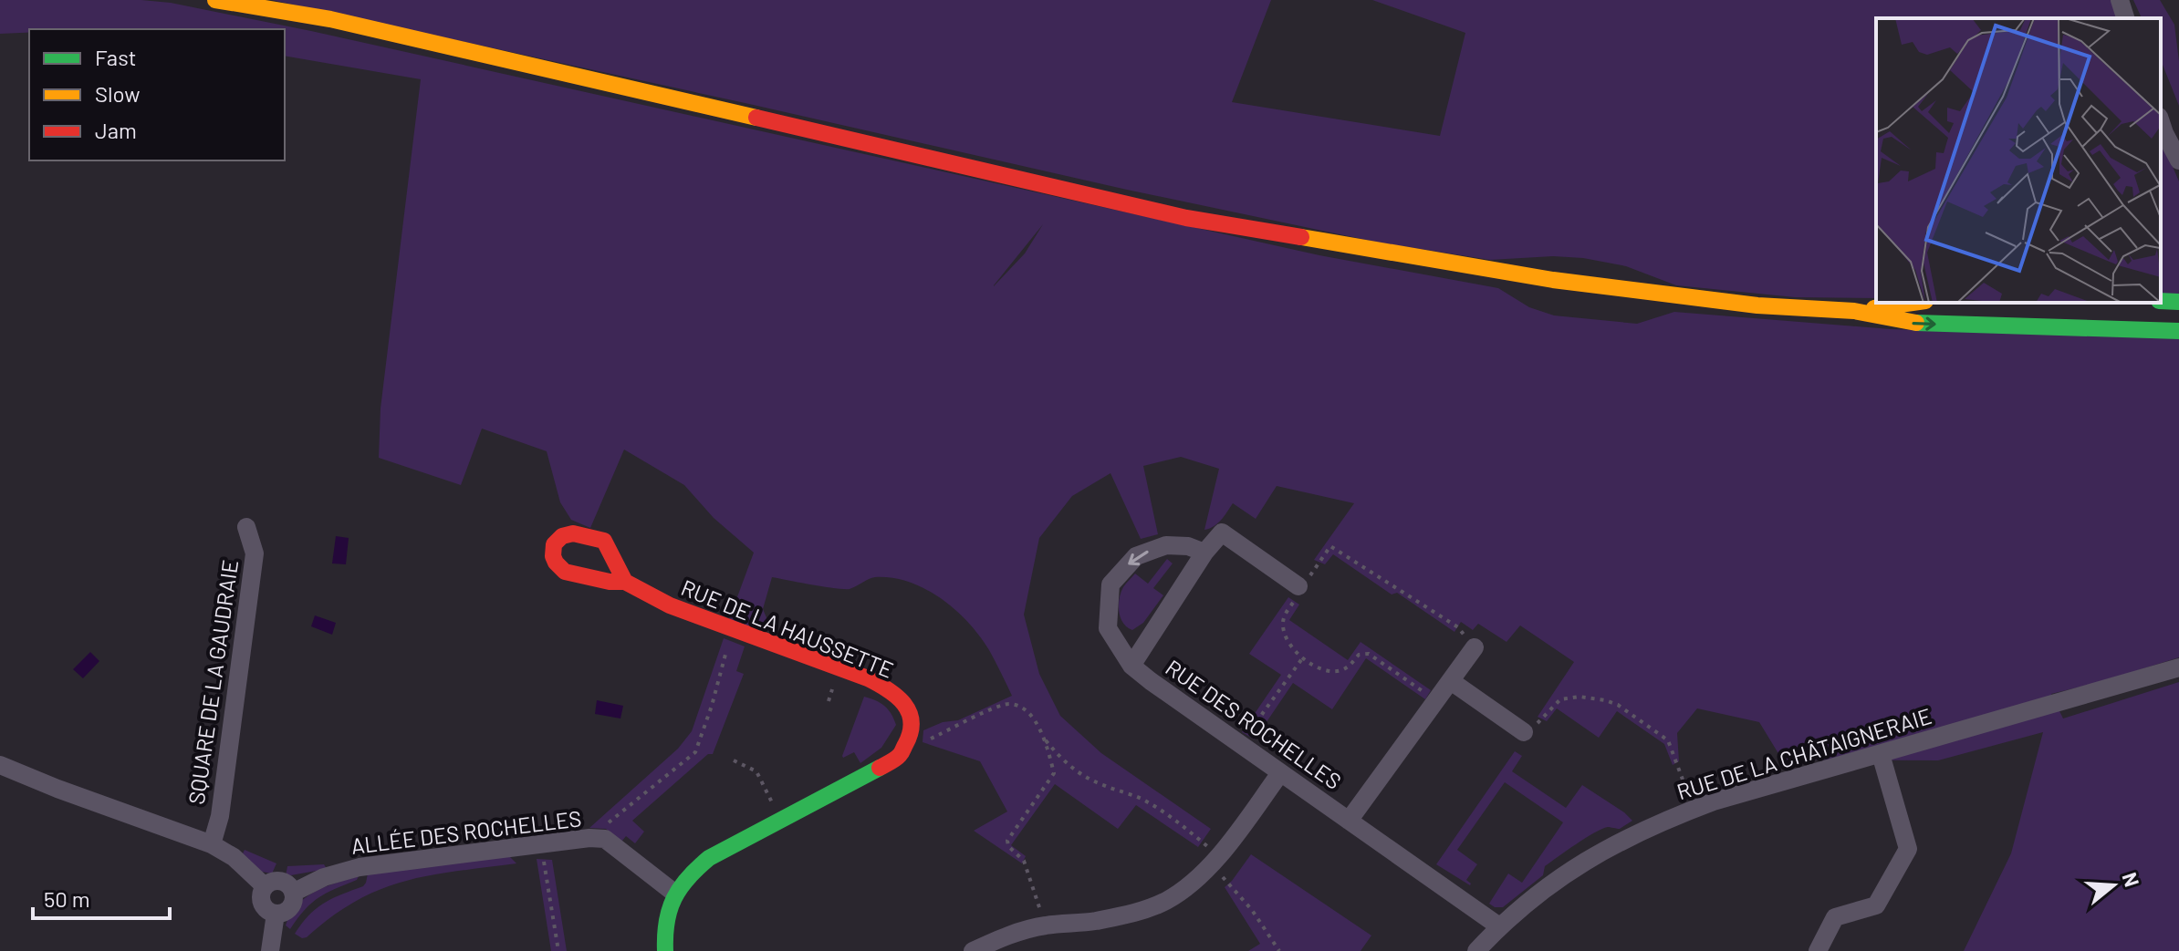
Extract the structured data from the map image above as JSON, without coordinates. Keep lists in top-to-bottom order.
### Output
{
  "streets": {
    "main road": ["RUE DE LA HAUSSETTE"],
    "street": [
      "SQUARE DE LA GAUDRAIE",
      "RUE DES ROCHELLES",
      "RUE DE LA CHÂTAIGNERAIE",
      "ALLÉE DES ROCHELLES"
    ]
  },
  "crossings": [
    ["RUE DE LA HAUSSETTE", "ALLÉE DES ROCHELLES"],
    ["RUE DES ROCHELLES", "RUE DE LA CHÂTAIGNERAIE"]
  ],
  "legend": ["Fast", "Slow", "Jam"],
  "scale_bar": "50 m",
  "north": "right"
}
